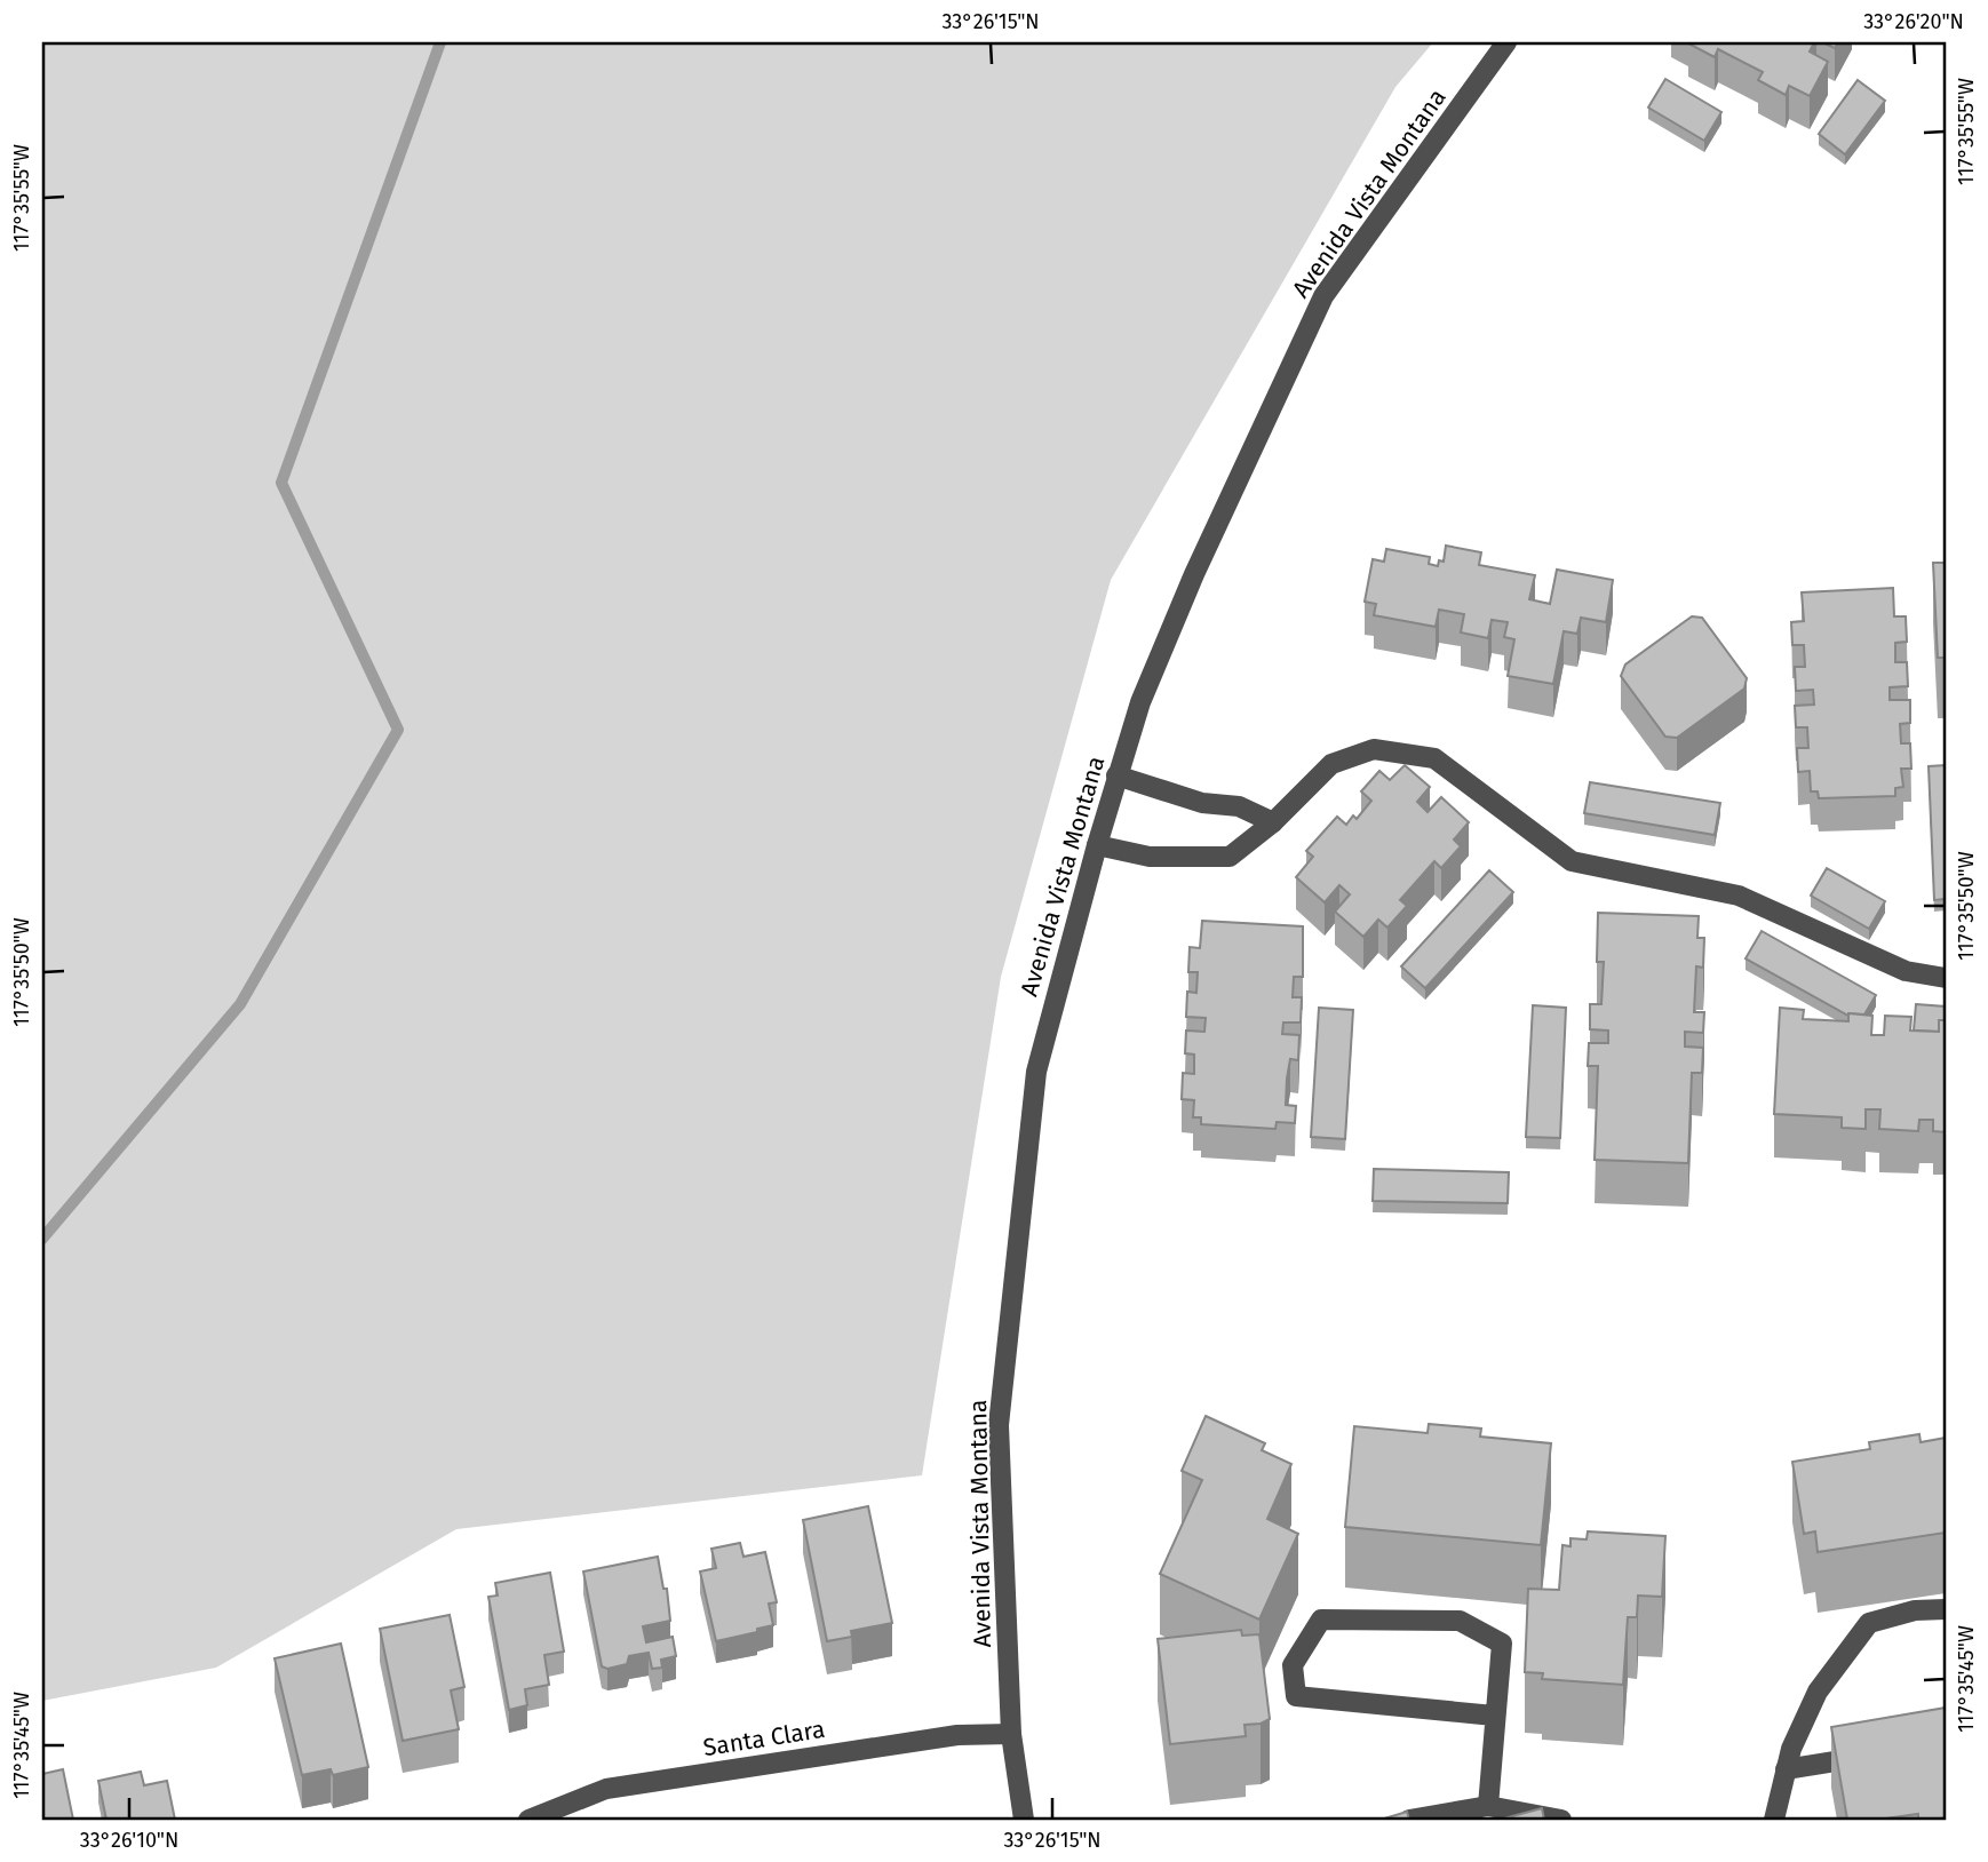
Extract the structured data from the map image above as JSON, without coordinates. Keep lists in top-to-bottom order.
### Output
{
  "streets": {
    "street": ["Avenida Vista Montana", "Santa Clara"]
  },
  "crossings": [
    ["Avenida Vista Montana", "Santa Clara"]
  ],
  "coordinates": [
    "33°26'15\"N",
    "33°26'20\"N",
    "117°35'55\"W",
    "117°35'50\"W",
    "117°35'45\"W",
    "33°26'10\"N"
  ]
}
